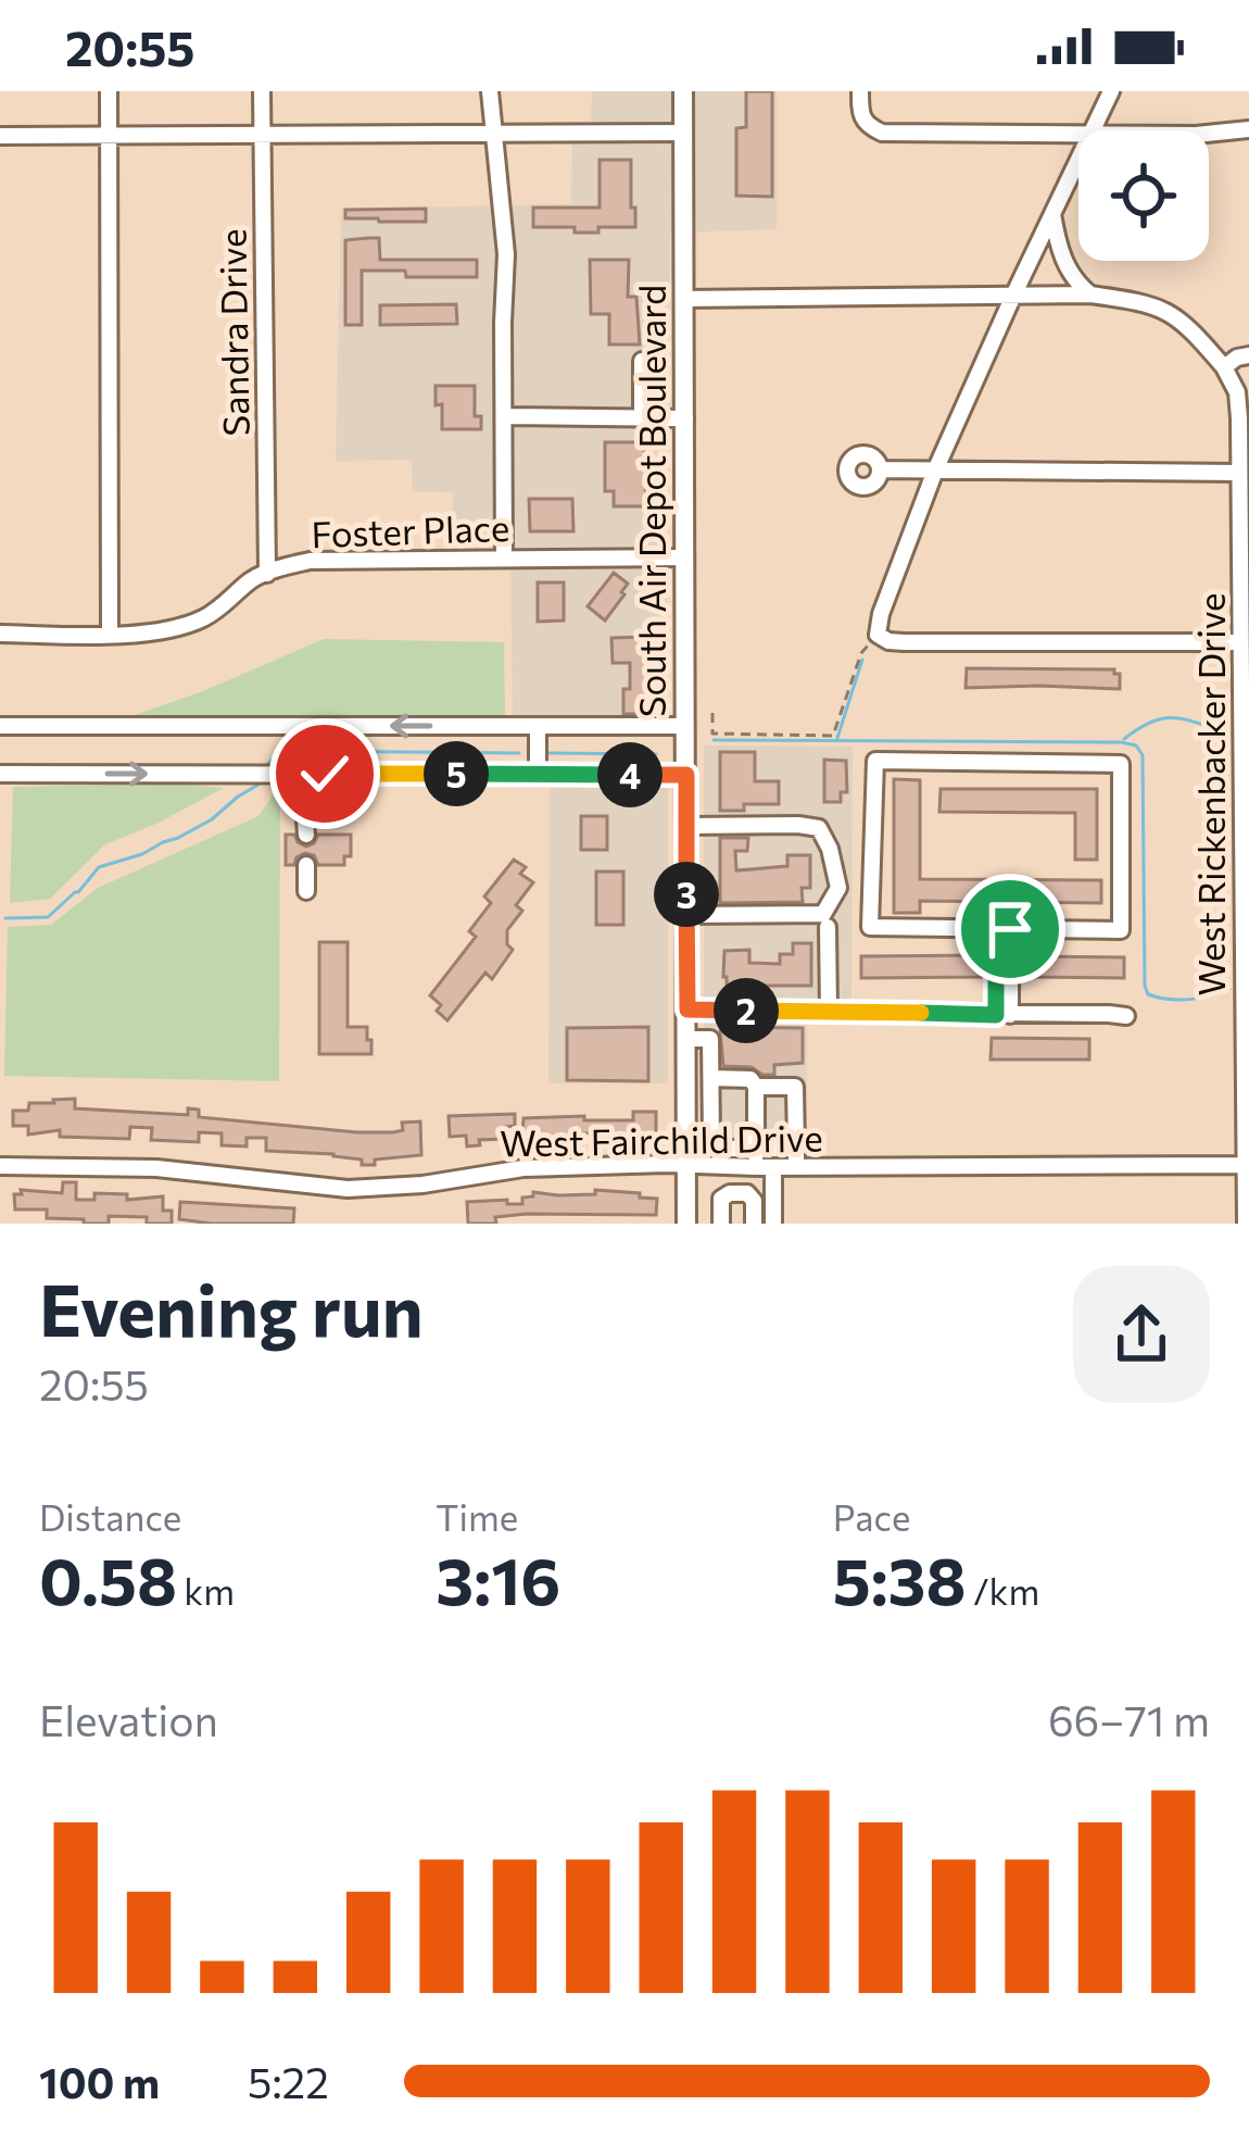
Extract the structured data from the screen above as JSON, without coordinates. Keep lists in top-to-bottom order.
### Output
{
  "streets": {
    "main road": ["South Air Depot Boulevard"],
    "street": [
      "Sandra Drive",
      "Foster Place",
      "West Rickenbacker Drive",
      "West Fairchild Drive"
    ]
  },
  "crossings": [
    ["Sandra Drive", "Foster Place"],
    ["South Air Depot Boulevard", "Foster Place"],
    ["South Air Depot Boulevard", "West Fairchild Drive"],
    ["West Rickenbacker Drive", "West Fairchild Drive"]
  ],
  "page": {
    "status": "20:55",
    "pins": [
      "5",
      "4",
      "3",
      "2"
    ],
    "heading": ["Evening run", "20:55"],
    "stats": [
      ["Distance", "0.58 km"],
      ["Time", "3:16"],
      ["Pace", "5:38 /km"]
    ],
    "chart": ["Elevation", "66–71 m"],
    "list": [
      {
        "name": "100 m",
        "note": "5:22"
      }
    ]
  }
}
